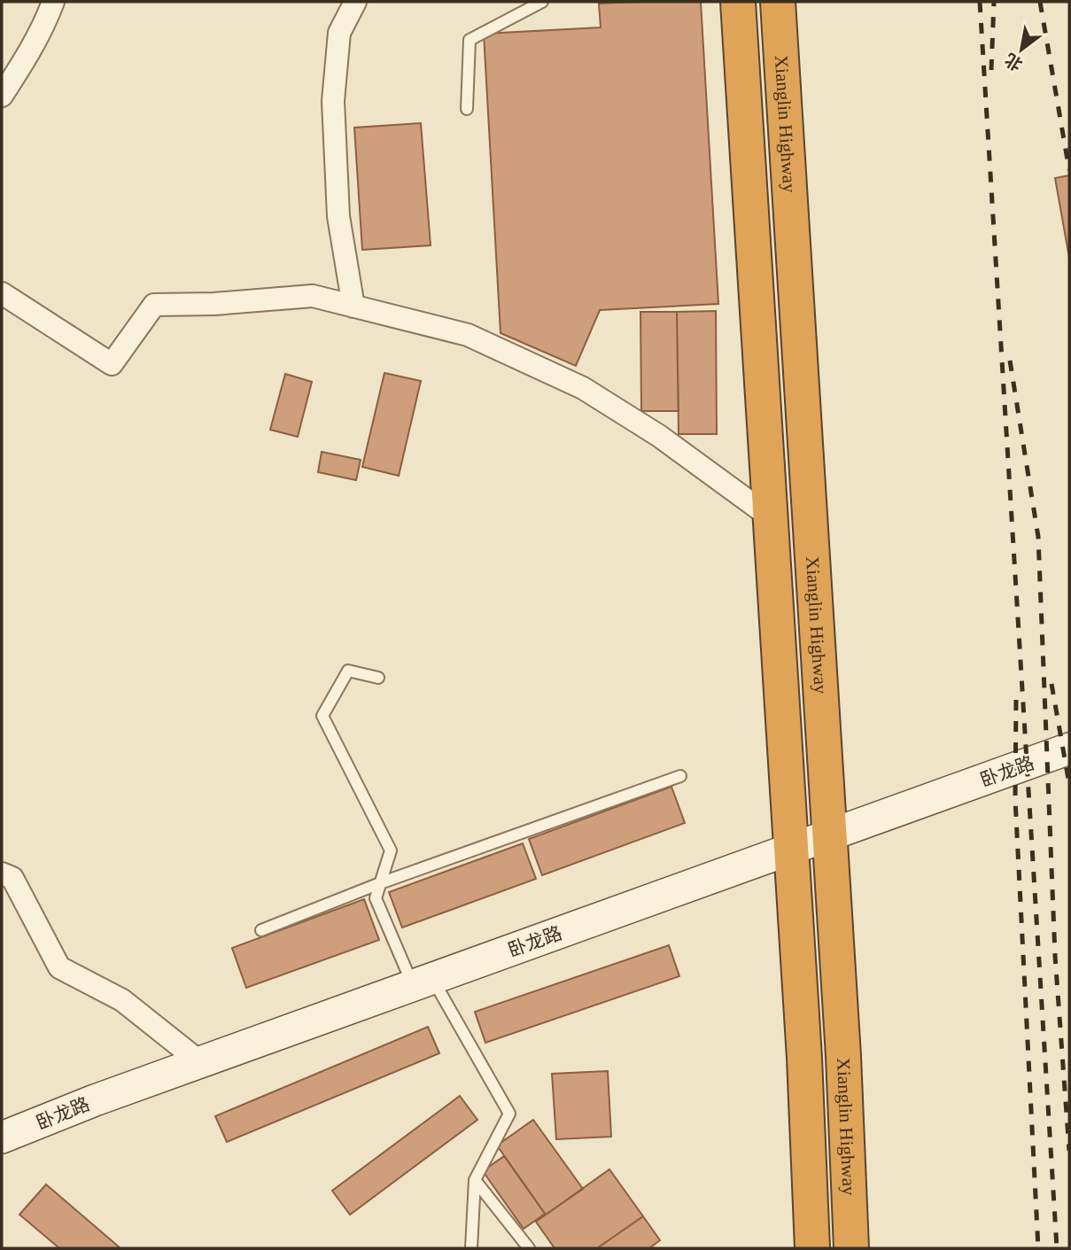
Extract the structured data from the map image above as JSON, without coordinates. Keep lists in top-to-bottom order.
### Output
{
  "streets": {
    "highway": ["Xianglin Highway"],
    "street": ["卧龙路"]
  },
  "crossings": [
    ["Xianglin Highway", "卧龙路"]
  ],
  "north": "bottom left"
}
